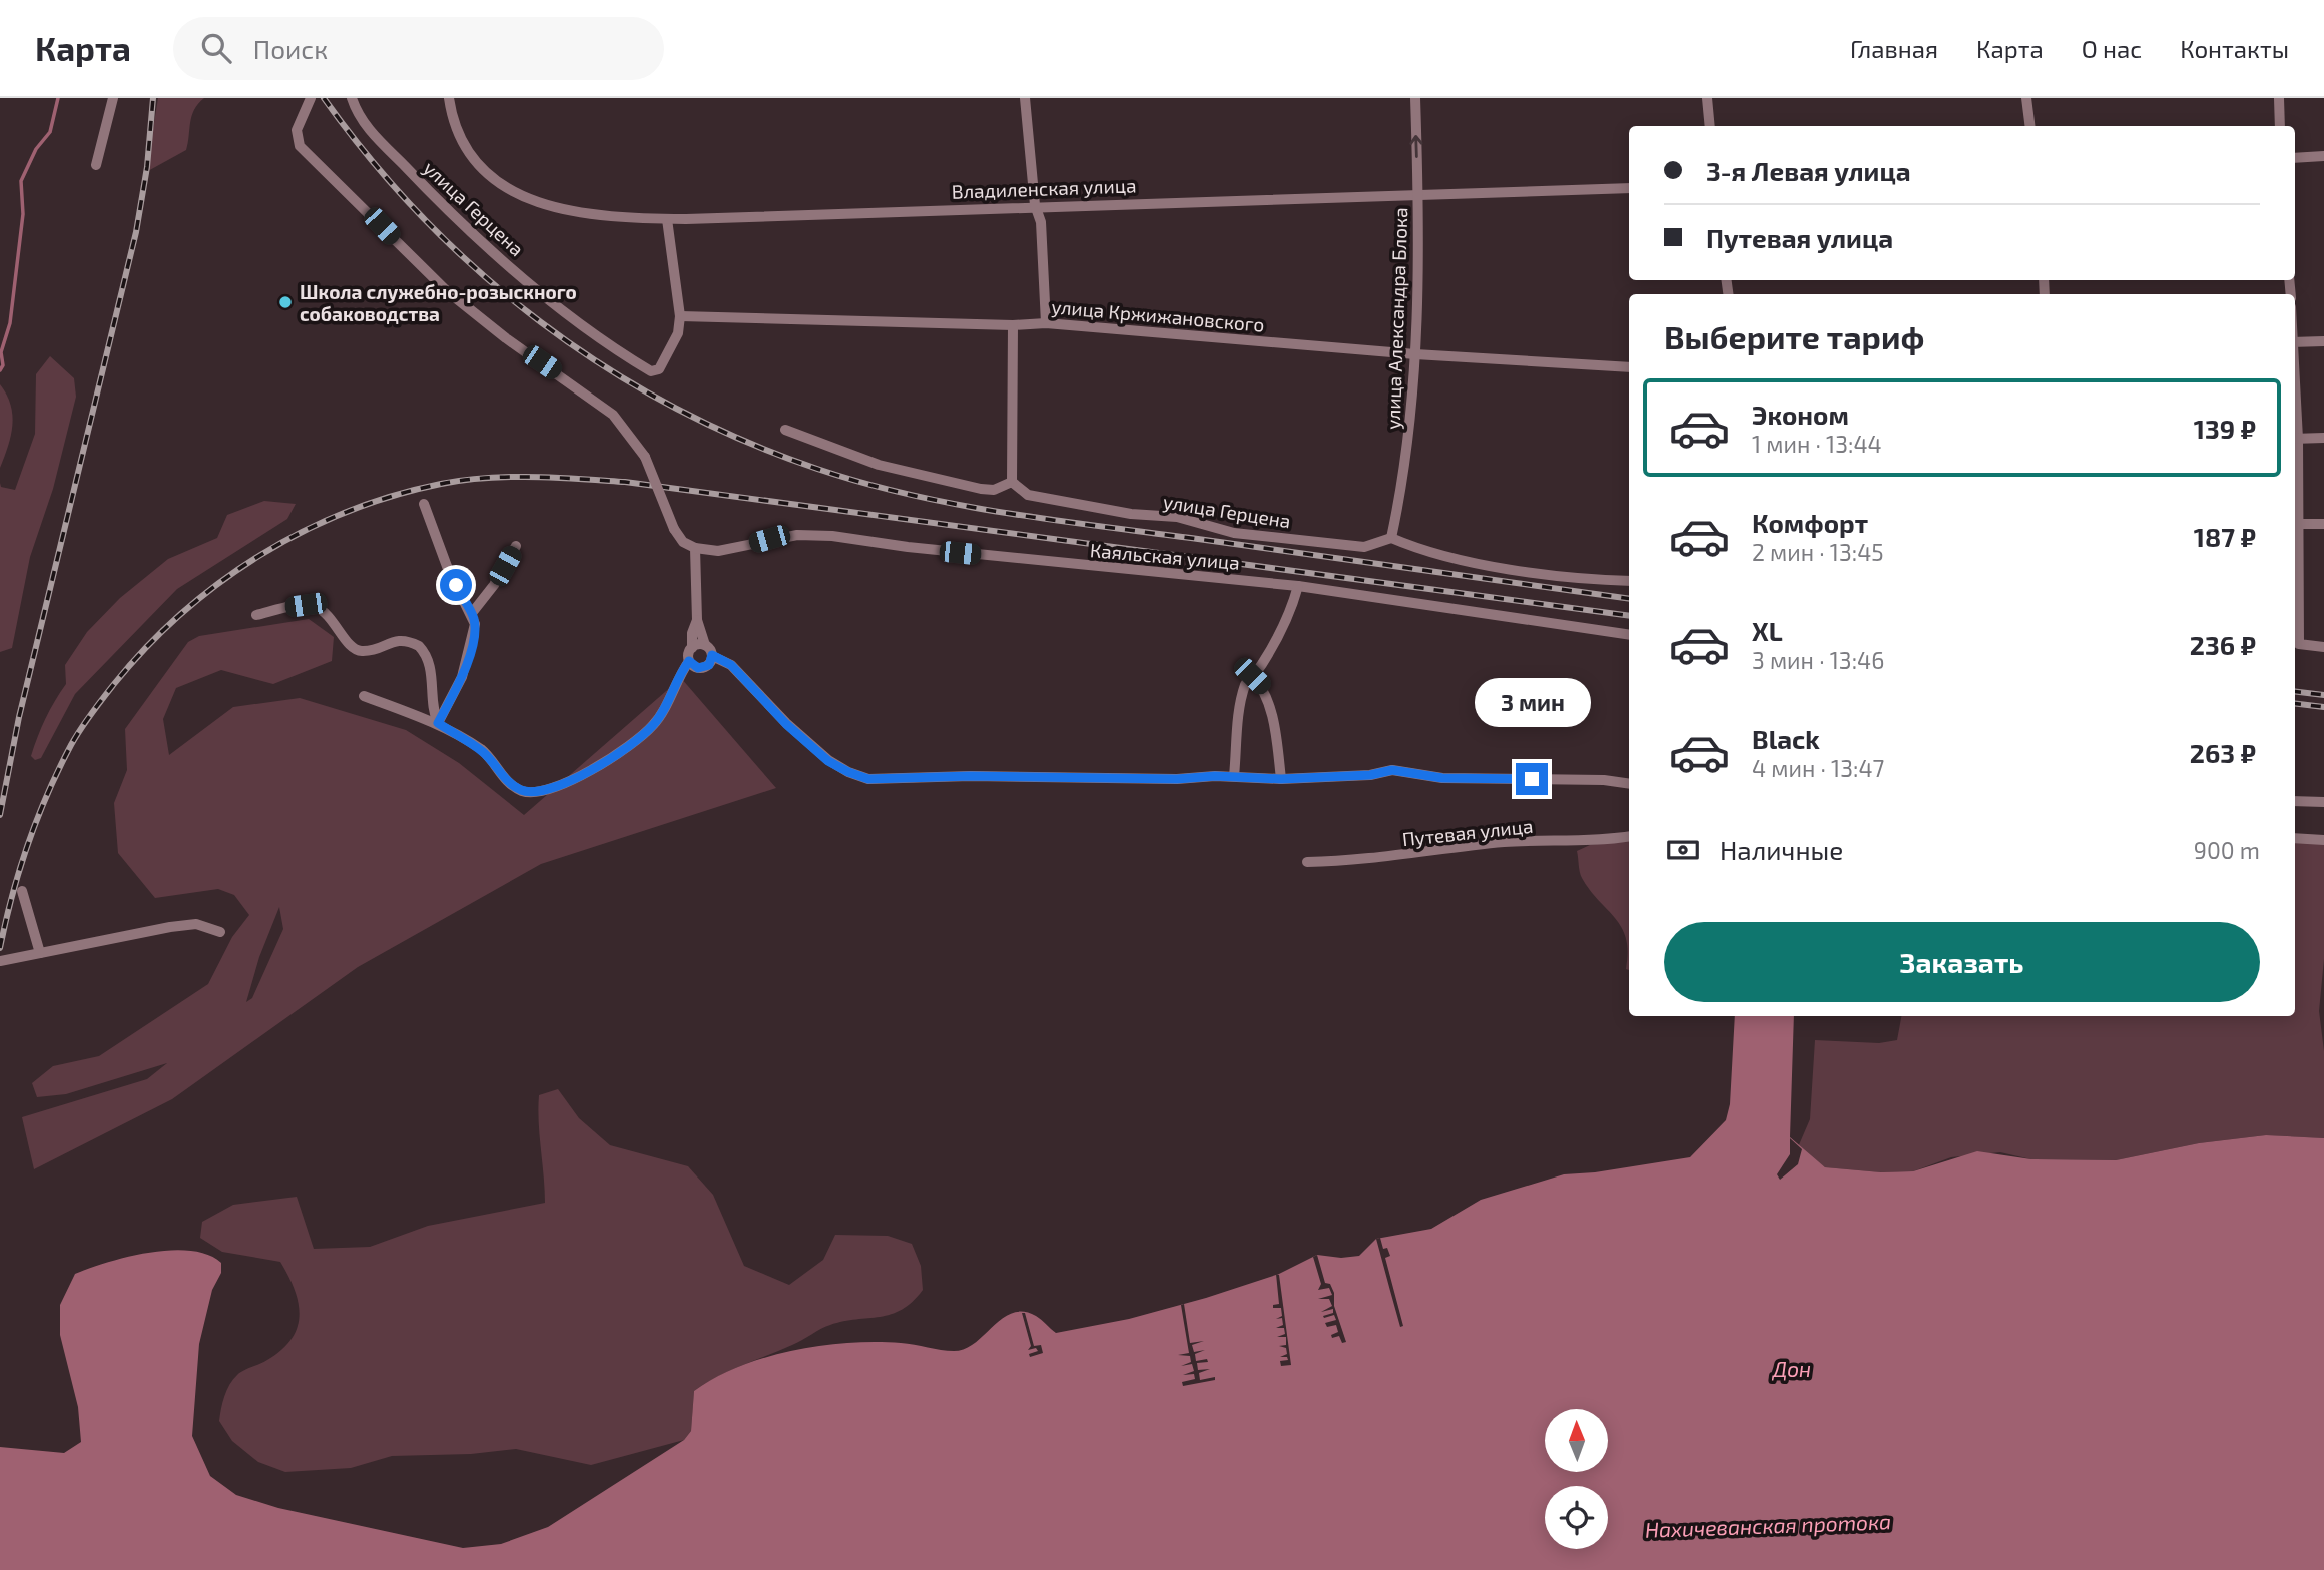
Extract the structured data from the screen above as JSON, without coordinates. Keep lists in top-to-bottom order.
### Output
{
  "streets": {
    "street": [
      "Владиленская улица",
      "улица Герцена",
      "улица Кржижановского",
      "улица Александра Блока",
      "Каяльская улица",
      "Путевая улица"
    ]
  },
  "crossings": [
    ["Владиленская улица", "улица Александра Блока"],
    ["улица Герцена", "улица Кржижановского"],
    ["улица Герцена", "улица Александра Блока"],
    ["улица Кржижановского", "улица Александра Блока"]
  ],
  "water": ["Дон", "Нахичеванская протока"],
  "places": ["Школа служебно-розыскного собаководства"],
  "north": "top",
  "page": {
    "header": "Карта",
    "search": "Поиск",
    "nav": [
      "Главная",
      "Карта",
      "О нас",
      "Контакты"
    ],
    "banner": ["3-я Левая улица", "Путевая улица"],
    "heading": "Выберите тариф",
    "list": [
      {
        "name": "Эконом",
        "note": "1 мин · 13:44",
        "value": "139 ₽"
      },
      {
        "name": "Комфорт",
        "note": "2 мин · 13:45",
        "value": "187 ₽"
      },
      {
        "name": "XL",
        "note": "3 мин · 13:46",
        "value": "236 ₽"
      },
      {
        "name": "Black",
        "note": "4 мин · 13:47",
        "value": "263 ₽"
      }
    ],
    "bubble": "3 мин",
    "pay": ["Наличные", "900 m"],
    "buttons": "Заказать"
  }
}
